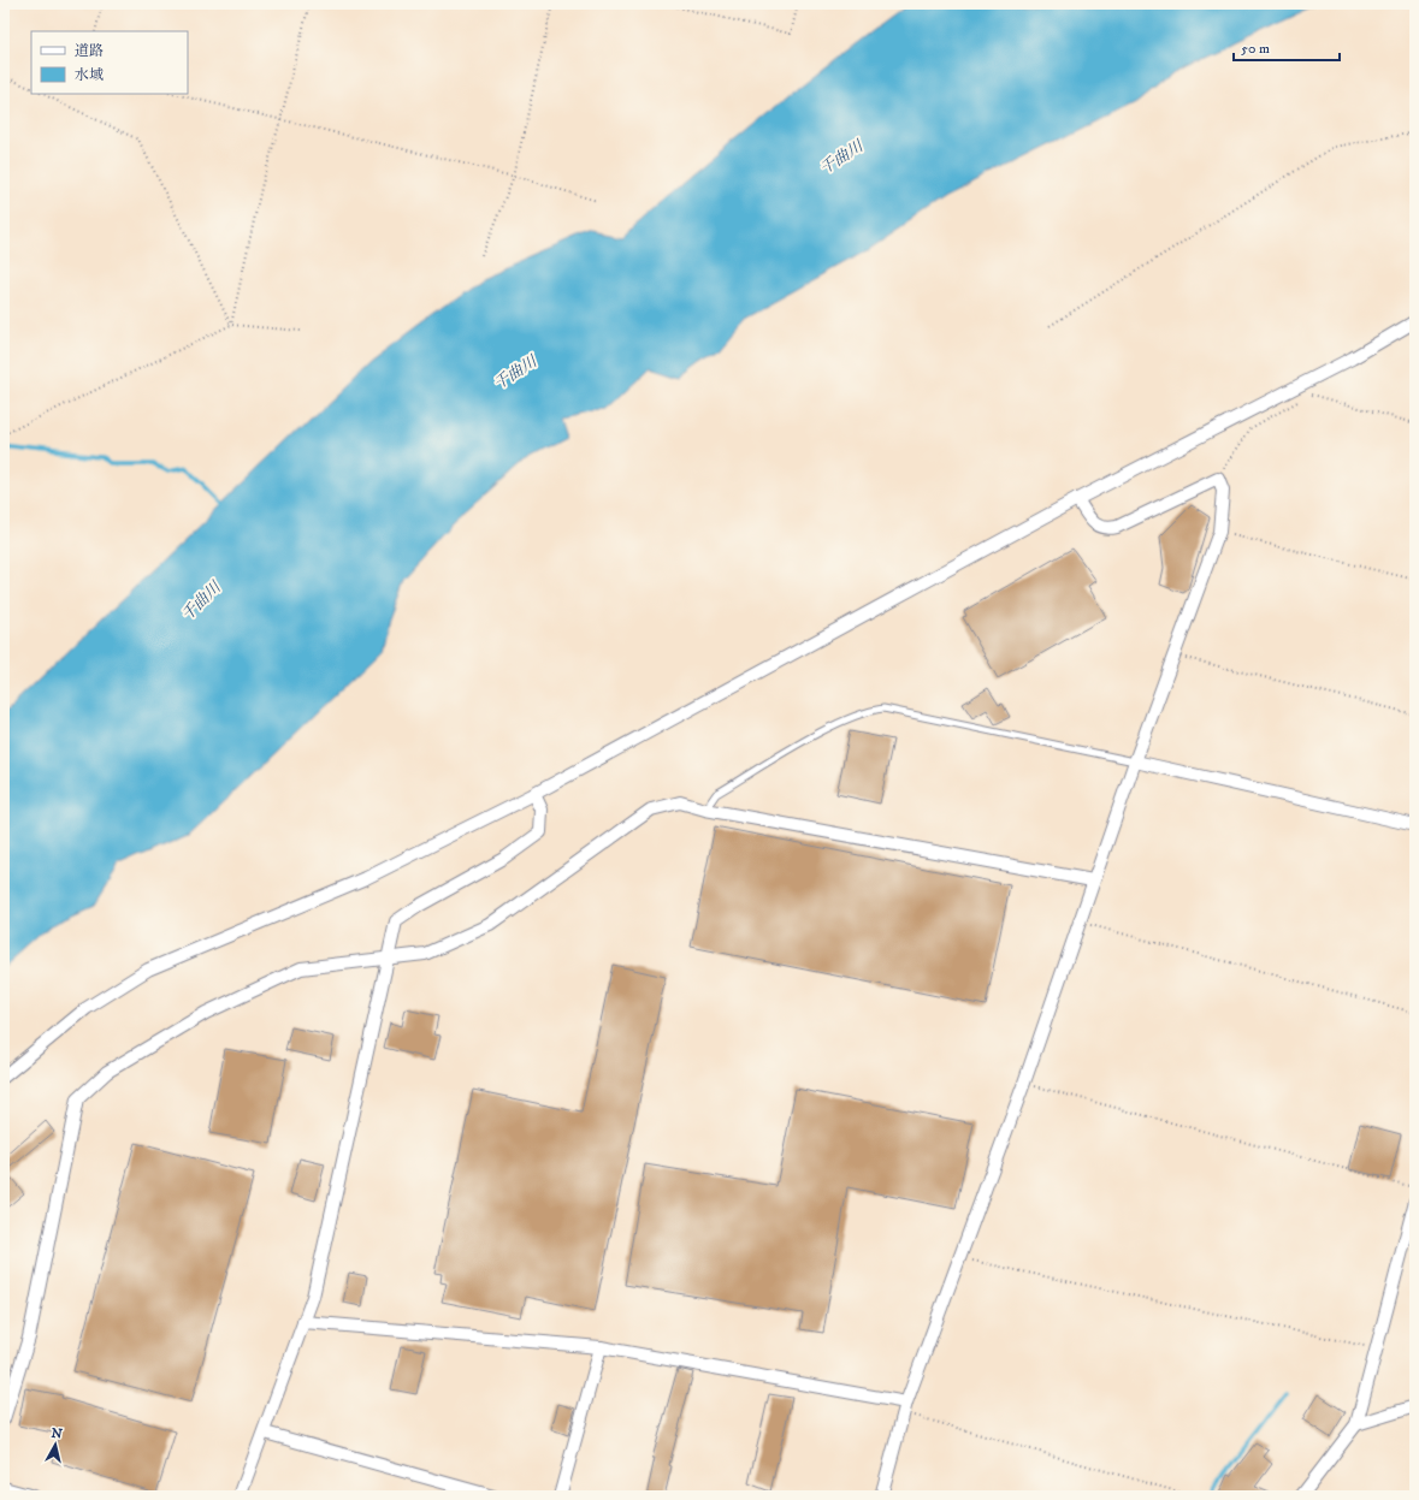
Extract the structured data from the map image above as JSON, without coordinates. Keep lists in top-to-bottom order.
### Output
{
  "water": ["千曲川"],
  "legend": ["道路", "水域"],
  "scale_bar": "50 m",
  "north": "top"
}
